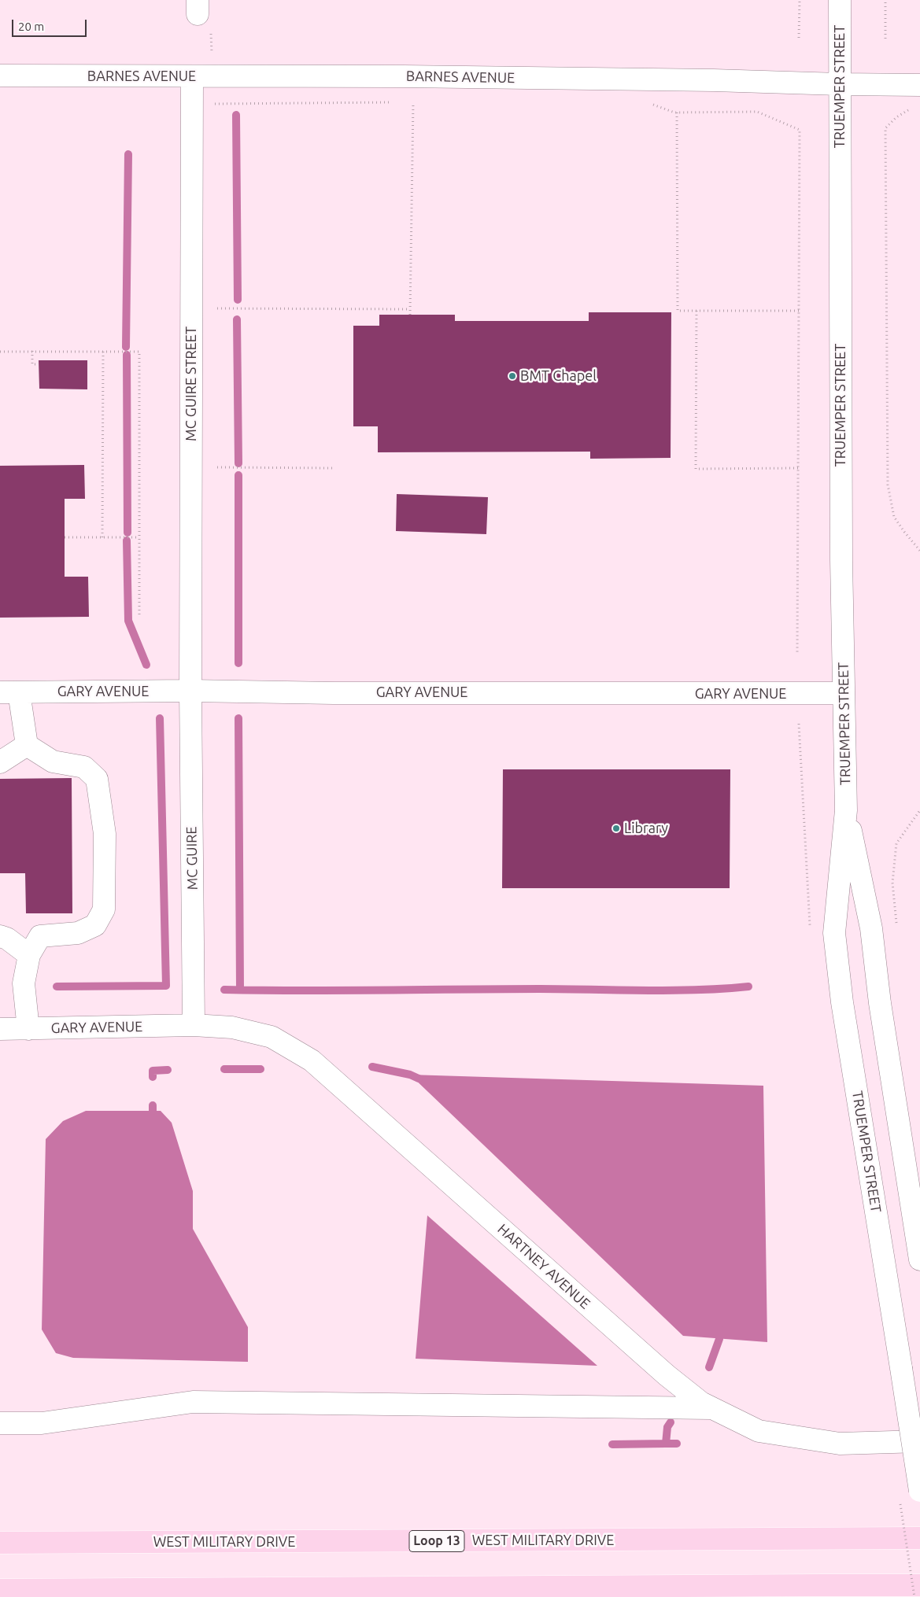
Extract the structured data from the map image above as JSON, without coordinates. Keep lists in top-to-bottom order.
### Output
{
  "streets": {
    "main road": ["WEST MILITARY DRIVE", "Loop 13"],
    "street": [
      "BARNES AVENUE",
      "TRUEMPER STREET",
      "MC GUIRE STREET",
      "GARY AVENUE",
      "MC GUIRE",
      "HARTNEY AVENUE"
    ]
  },
  "crossings": [
    ["BARNES AVENUE", "TRUEMPER STREET"],
    ["BARNES AVENUE", "MC GUIRE STREET"],
    ["TRUEMPER STREET", "GARY AVENUE"],
    ["MC GUIRE STREET", "GARY AVENUE"],
    ["MC GUIRE STREET", "MC GUIRE"],
    ["GARY AVENUE", "MC GUIRE"],
    ["GARY AVENUE", "HARTNEY AVENUE"],
    ["MC GUIRE", "HARTNEY AVENUE"]
  ],
  "places": ["BMT Chapel", "Library"],
  "scale_bar": "20 m"
}
